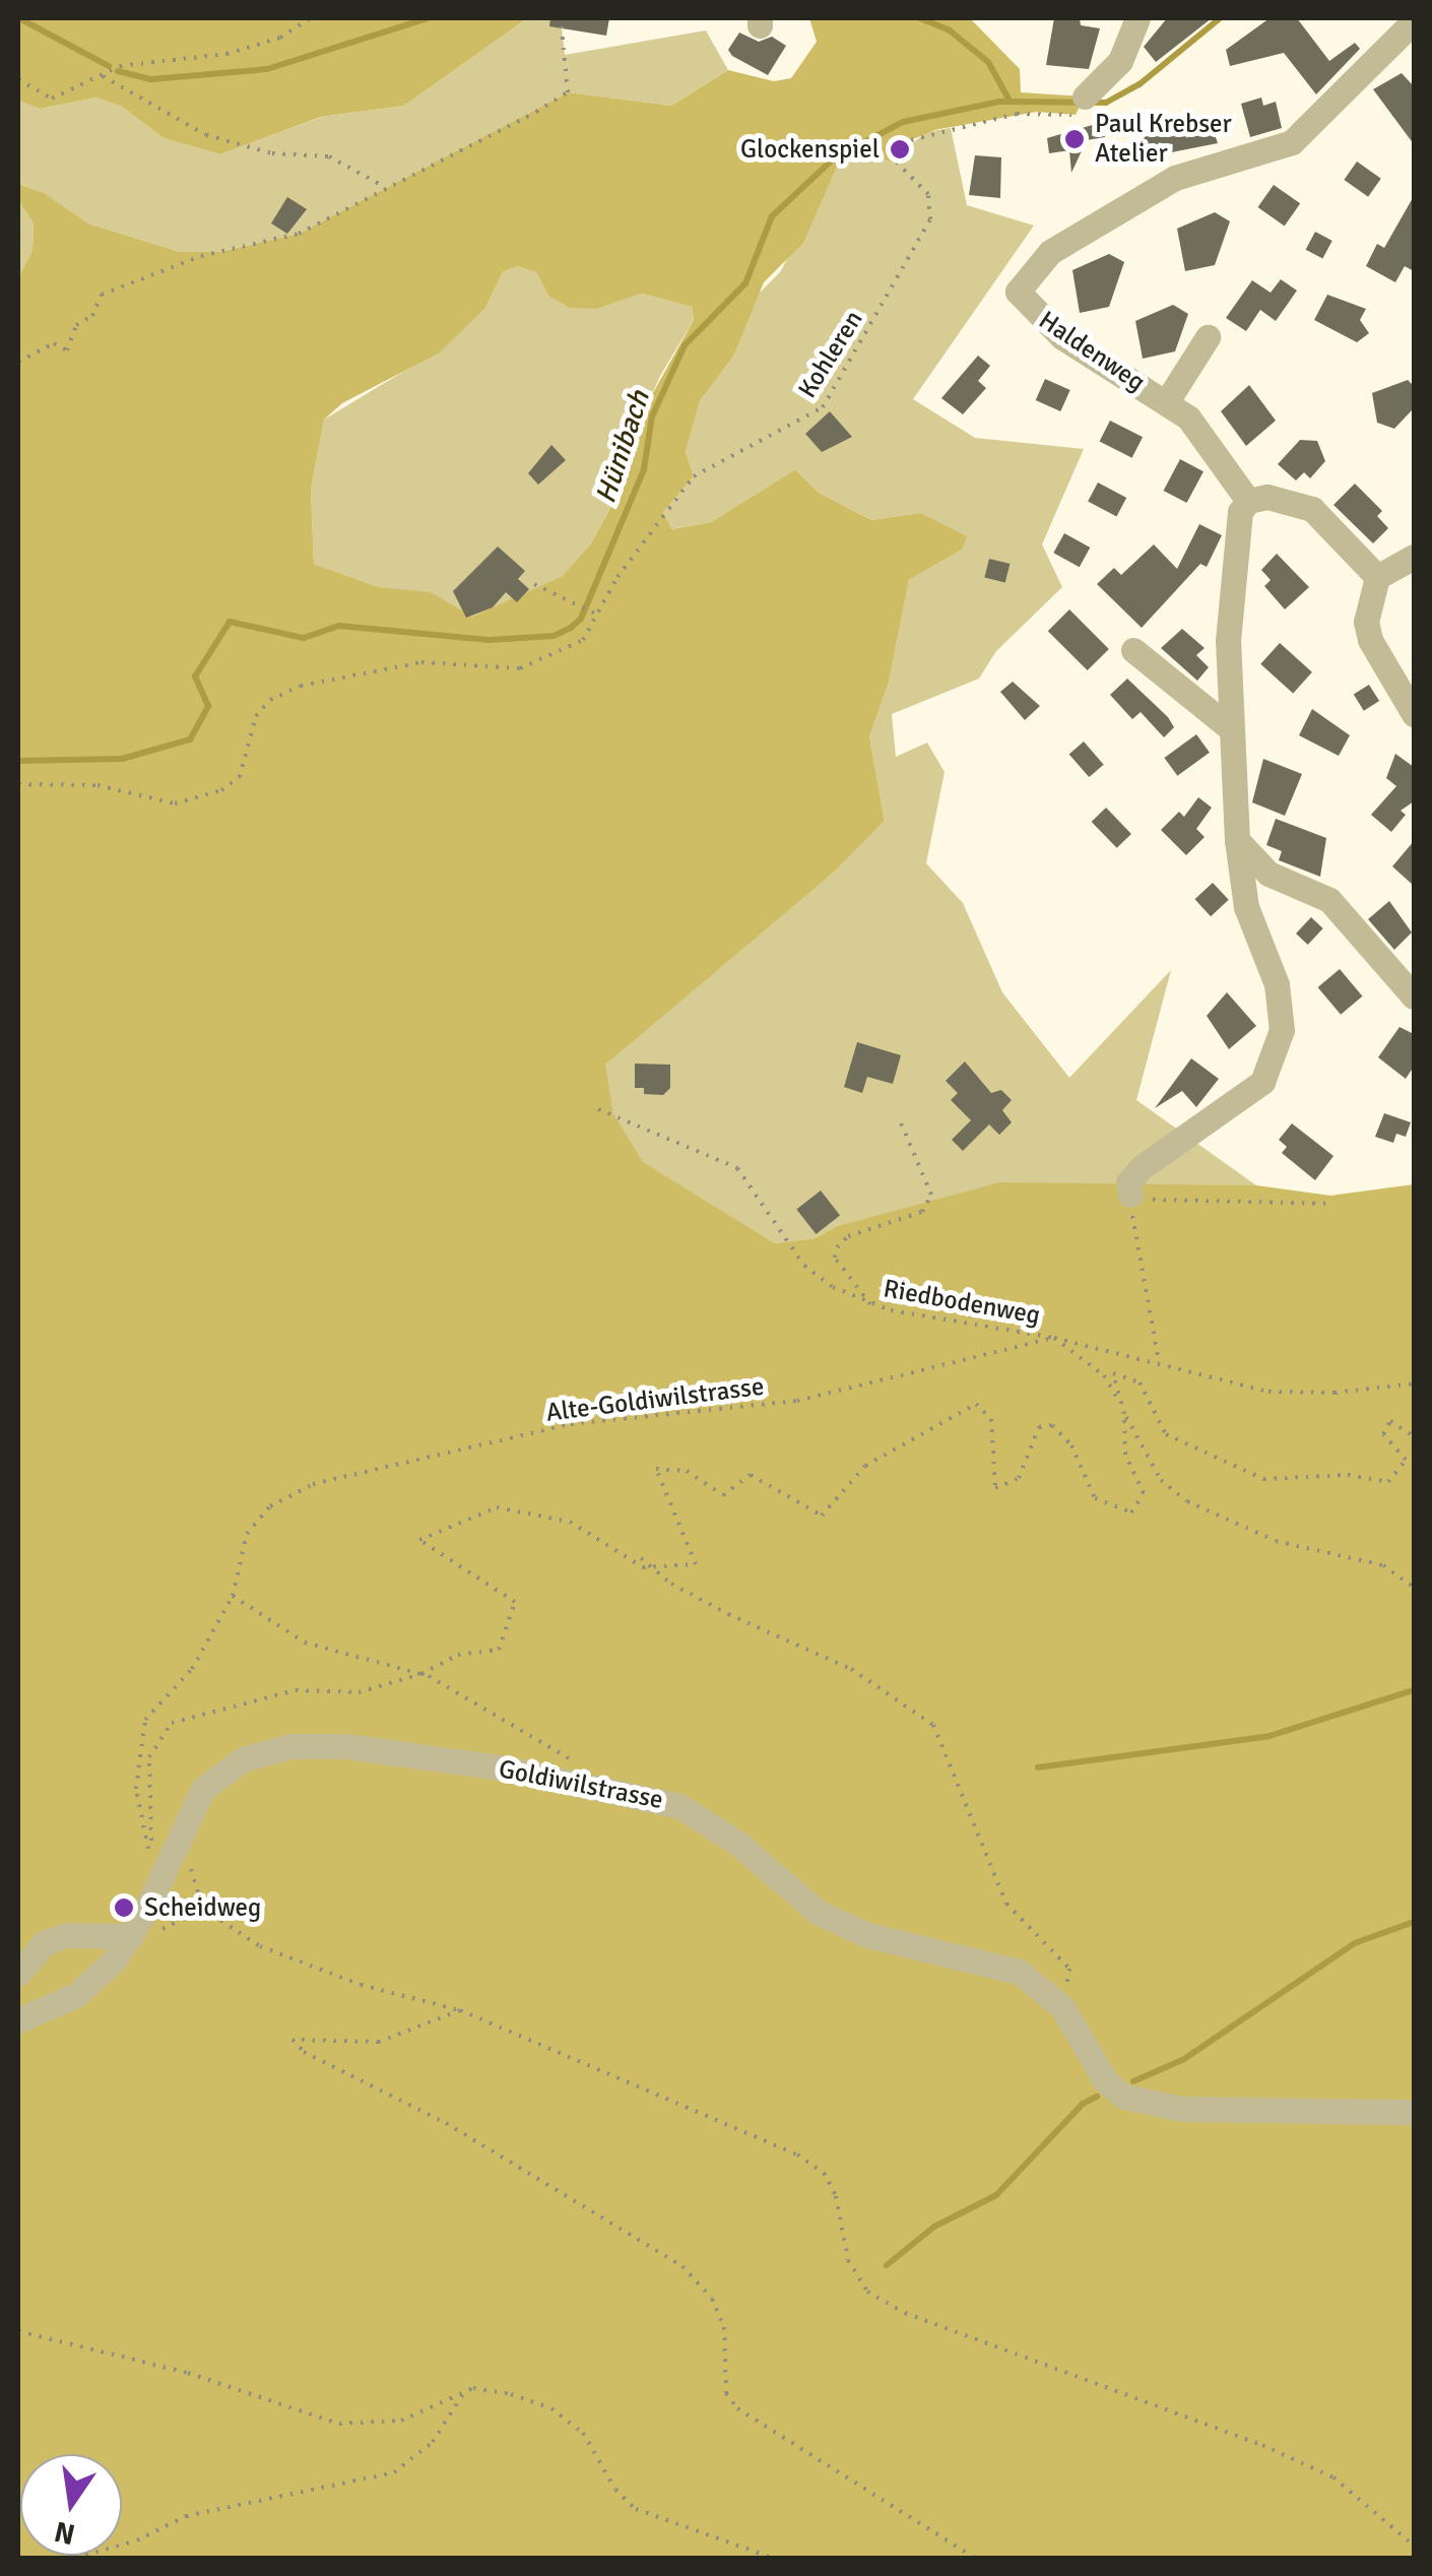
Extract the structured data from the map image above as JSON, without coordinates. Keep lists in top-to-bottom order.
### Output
{
  "streets": {
    "street": ["Haldenweg", "Goldiwilstrasse"],
    "path": ["Kohleren", "Riedbodenweg", "Alte-Goldiwilstrasse"]
  },
  "crossings": [
    ["Riedbodenweg", "Alte-Goldiwilstrasse"]
  ],
  "water": ["Hünibach"],
  "places": ["Paul Krebser Atelier", "Glockenspiel", "Scheidweg"],
  "north": "bottom"
}
